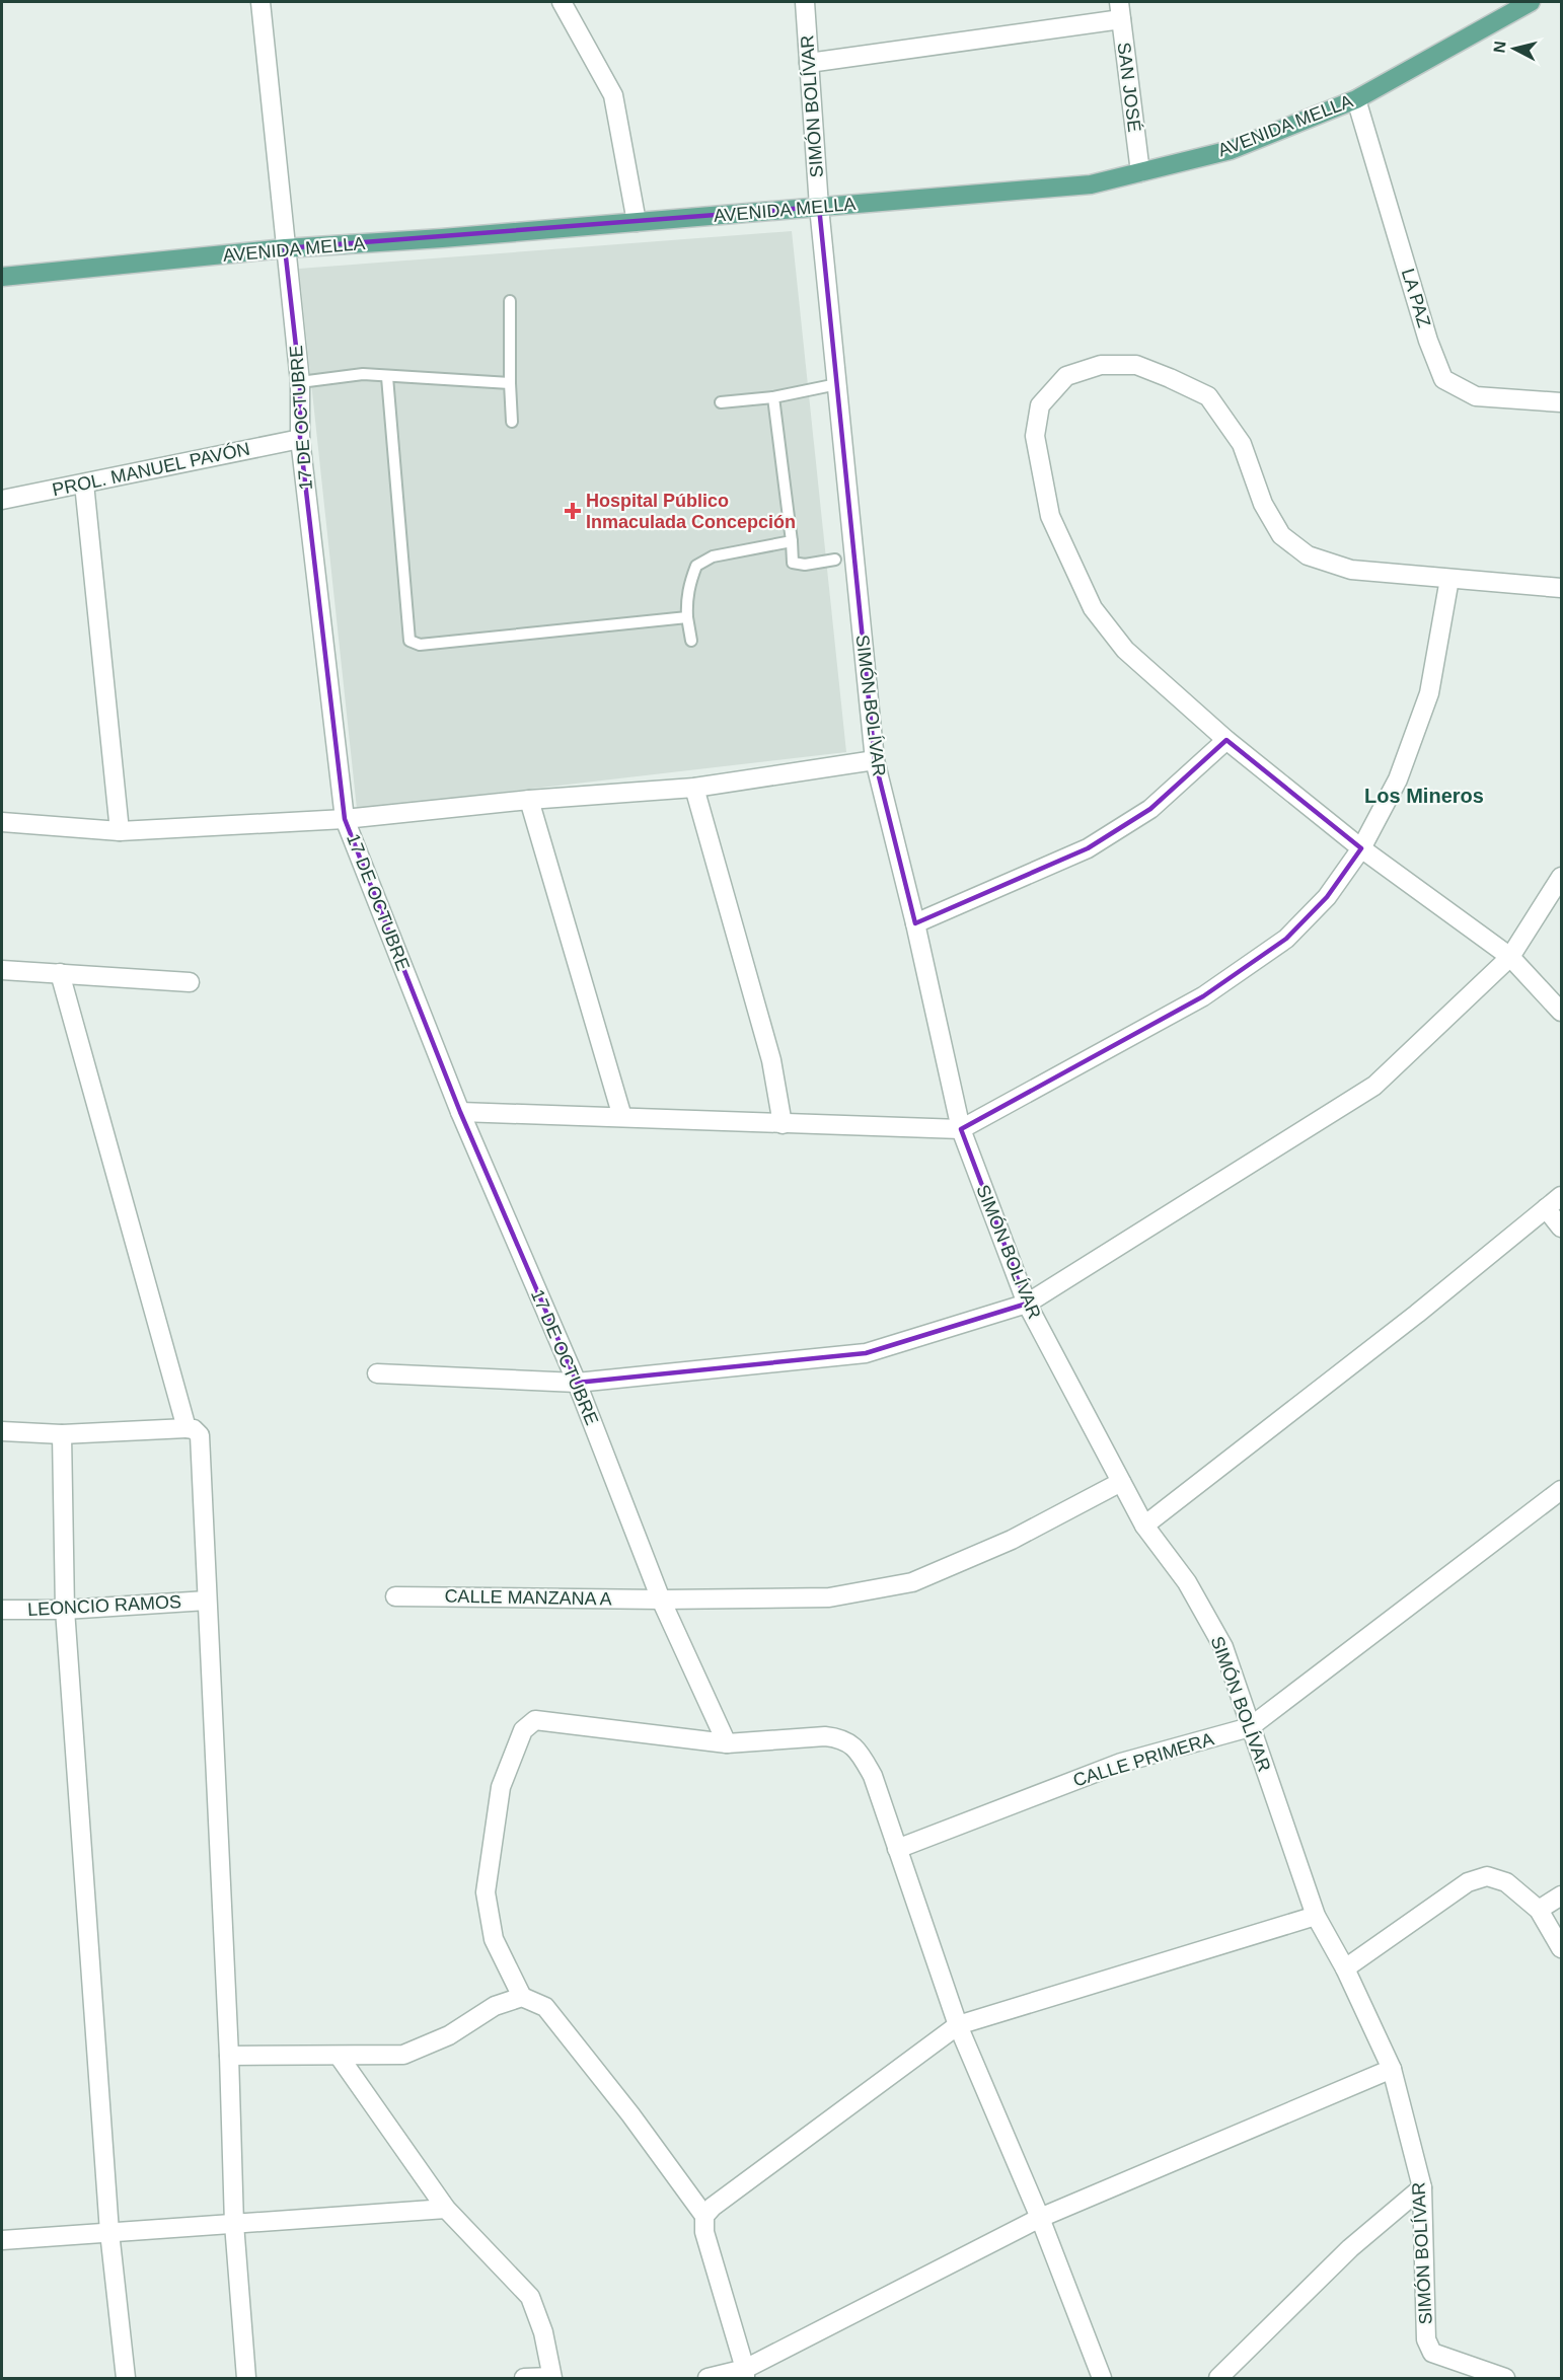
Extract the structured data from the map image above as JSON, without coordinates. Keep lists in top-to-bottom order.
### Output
{
  "streets": {
    "main road": ["AVENIDA MELLA"],
    "street": [
      "SAN JOSÉ",
      "SIMÓN BOLÍVAR",
      "LA PAZ",
      "17 DE OCTUBRE",
      "PROL. MANUEL PAVÓN",
      "CALLE MANZANA A",
      "LEONCIO RAMOS",
      "CALLE PRIMERA"
    ]
  },
  "crossings": [
    ["SAN JOSÉ", "AVENIDA MELLA"],
    ["SIMÓN BOLÍVAR", "AVENIDA MELLA"],
    ["SIMÓN BOLÍVAR", "CALLE MANZANA A"],
    ["SIMÓN BOLÍVAR", "CALLE PRIMERA"],
    ["AVENIDA MELLA", "LA PAZ"],
    ["AVENIDA MELLA", "17 DE OCTUBRE"],
    ["17 DE OCTUBRE", "PROL. MANUEL PAVÓN"],
    ["17 DE OCTUBRE", "CALLE MANZANA A"]
  ],
  "districts": ["Los Mineros"],
  "places": {
    "health": ["Hospital Público Inmaculada Concepción"]
  },
  "north": "left"
}
